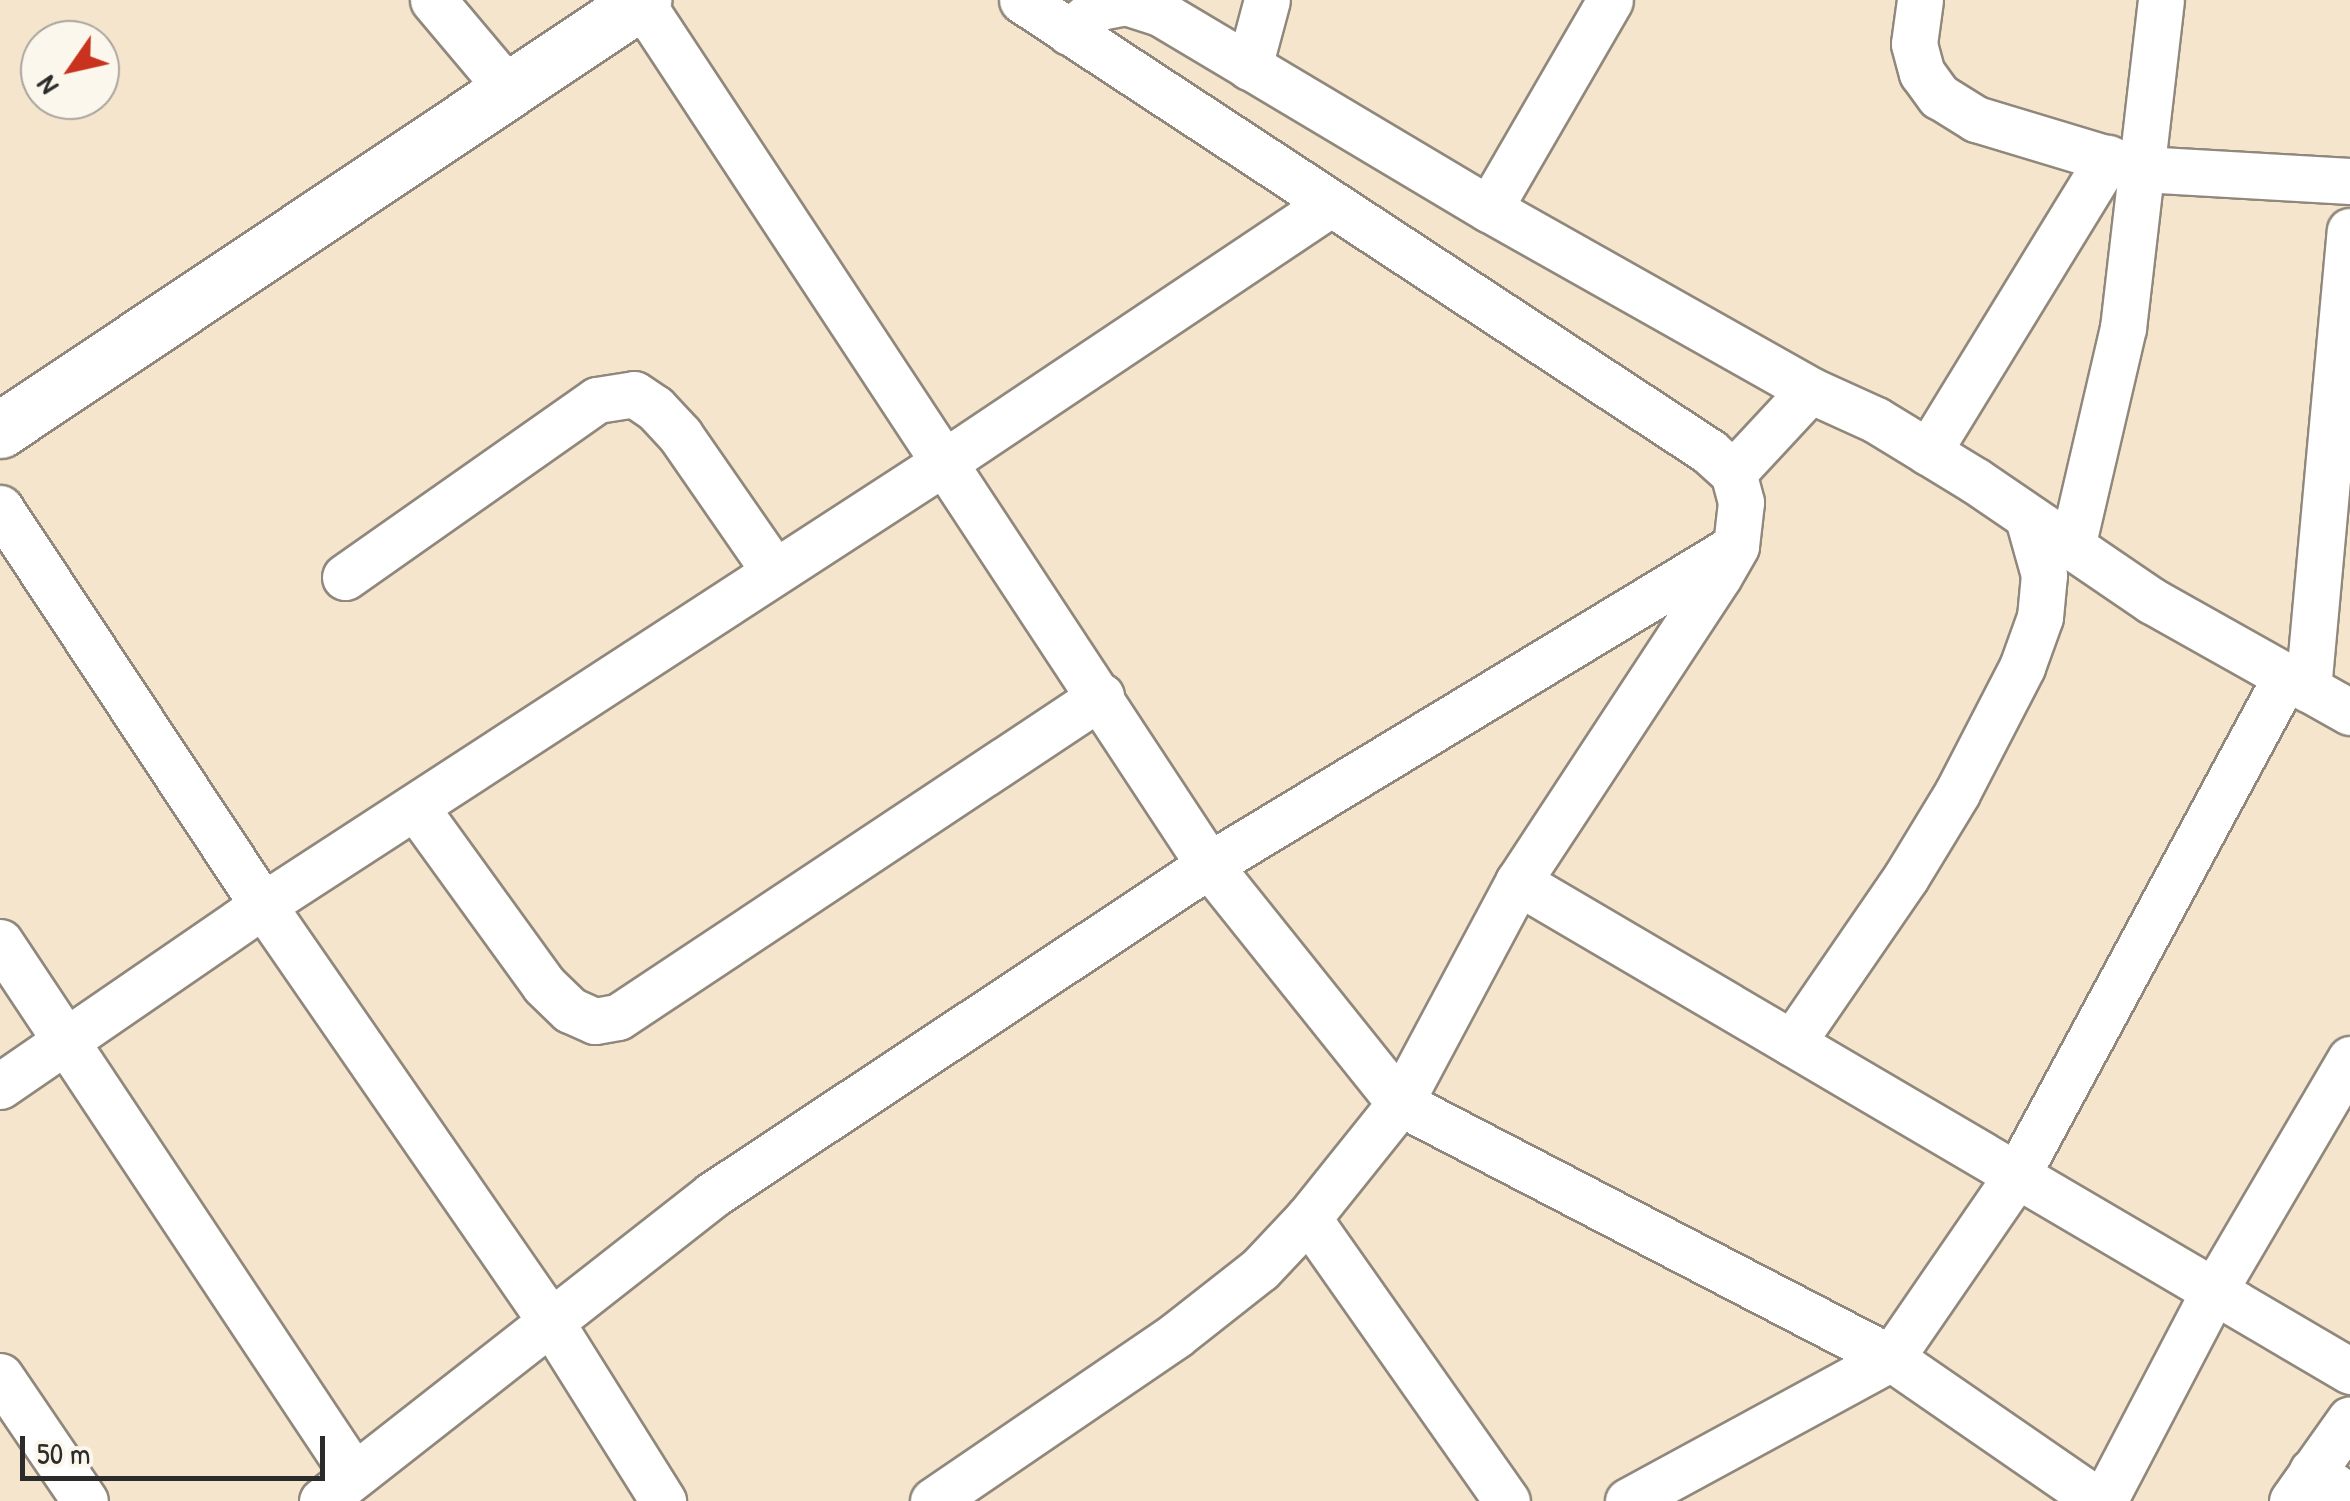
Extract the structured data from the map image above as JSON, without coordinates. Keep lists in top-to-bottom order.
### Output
{
  "scale_bar": "50 m",
  "north": "bottom left"
}
